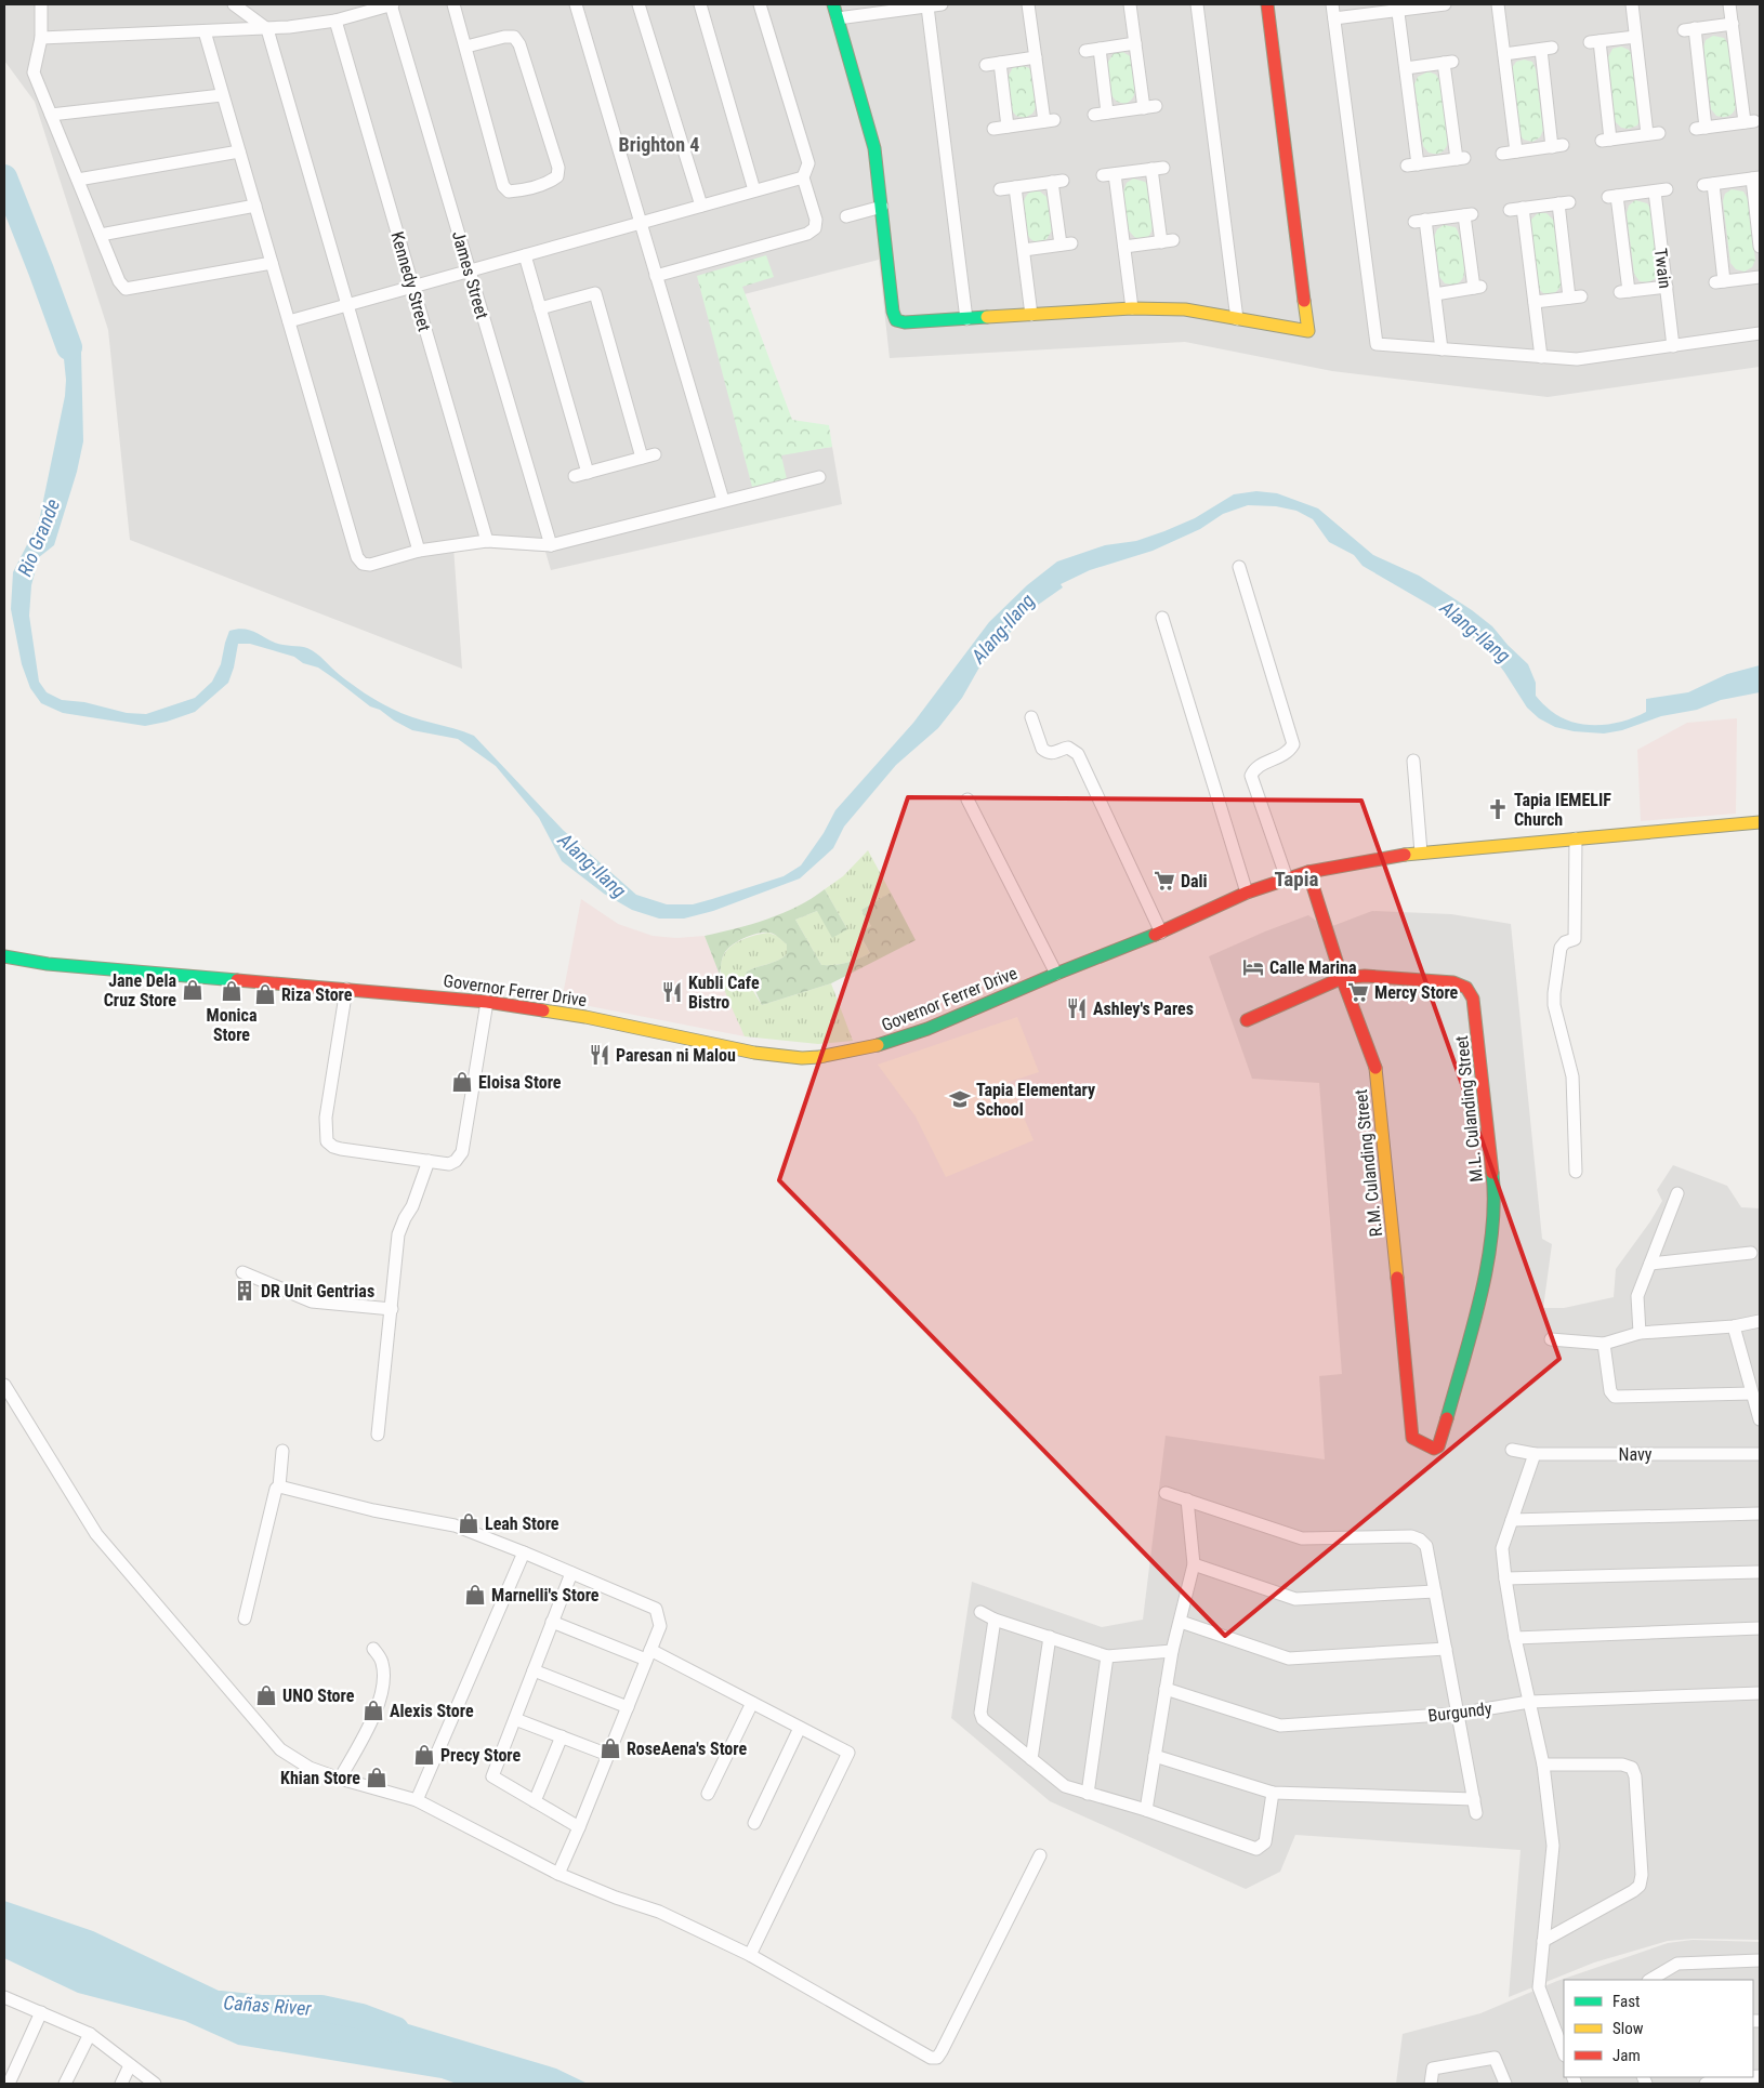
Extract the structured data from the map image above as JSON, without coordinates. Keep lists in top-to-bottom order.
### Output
{
  "streets": {
    "street": [
      "Twain",
      "James Street",
      "Kennedy Street",
      "Governor Ferrer Drive",
      "M.L. Culanding Street",
      "R.M. Culanding Street",
      "Navy",
      "Burgundy"
    ]
  },
  "crossings": [
    ["Governor Ferrer Drive", "R.M. Culanding Street"],
    ["M.L. Culanding Street", "R.M. Culanding Street"]
  ],
  "districts": ["Brighton 4", "Tapia"],
  "water": ["Rio Grande", "Alang-Ilang", "Cañas River"],
  "places": {
    "church": ["Tapia IEMELIF Church"],
    "supermarket": ["Dali", "Mercy Store"],
    "hotel": ["Calle Marina"],
    "shop": [
      "Jane Dela Cruz Store",
      "Monica Store",
      "Riza Store",
      "Eloisa Store",
      "Leah Store",
      "Marnelli's Store",
      "UNO Store",
      "Alexis Store",
      "RoseAena's Store",
      "Precy Store",
      "Khian Store"
    ],
    "restaurant": ["Kubli Cafe Bistro", "Ashley's Pares", "Paresan ni Malou"],
    "school or university": ["Tapia Elementary School"],
    "building": ["DR Unit Gentrias"]
  },
  "legend": ["Fast", "Slow", "Jam"]
}
